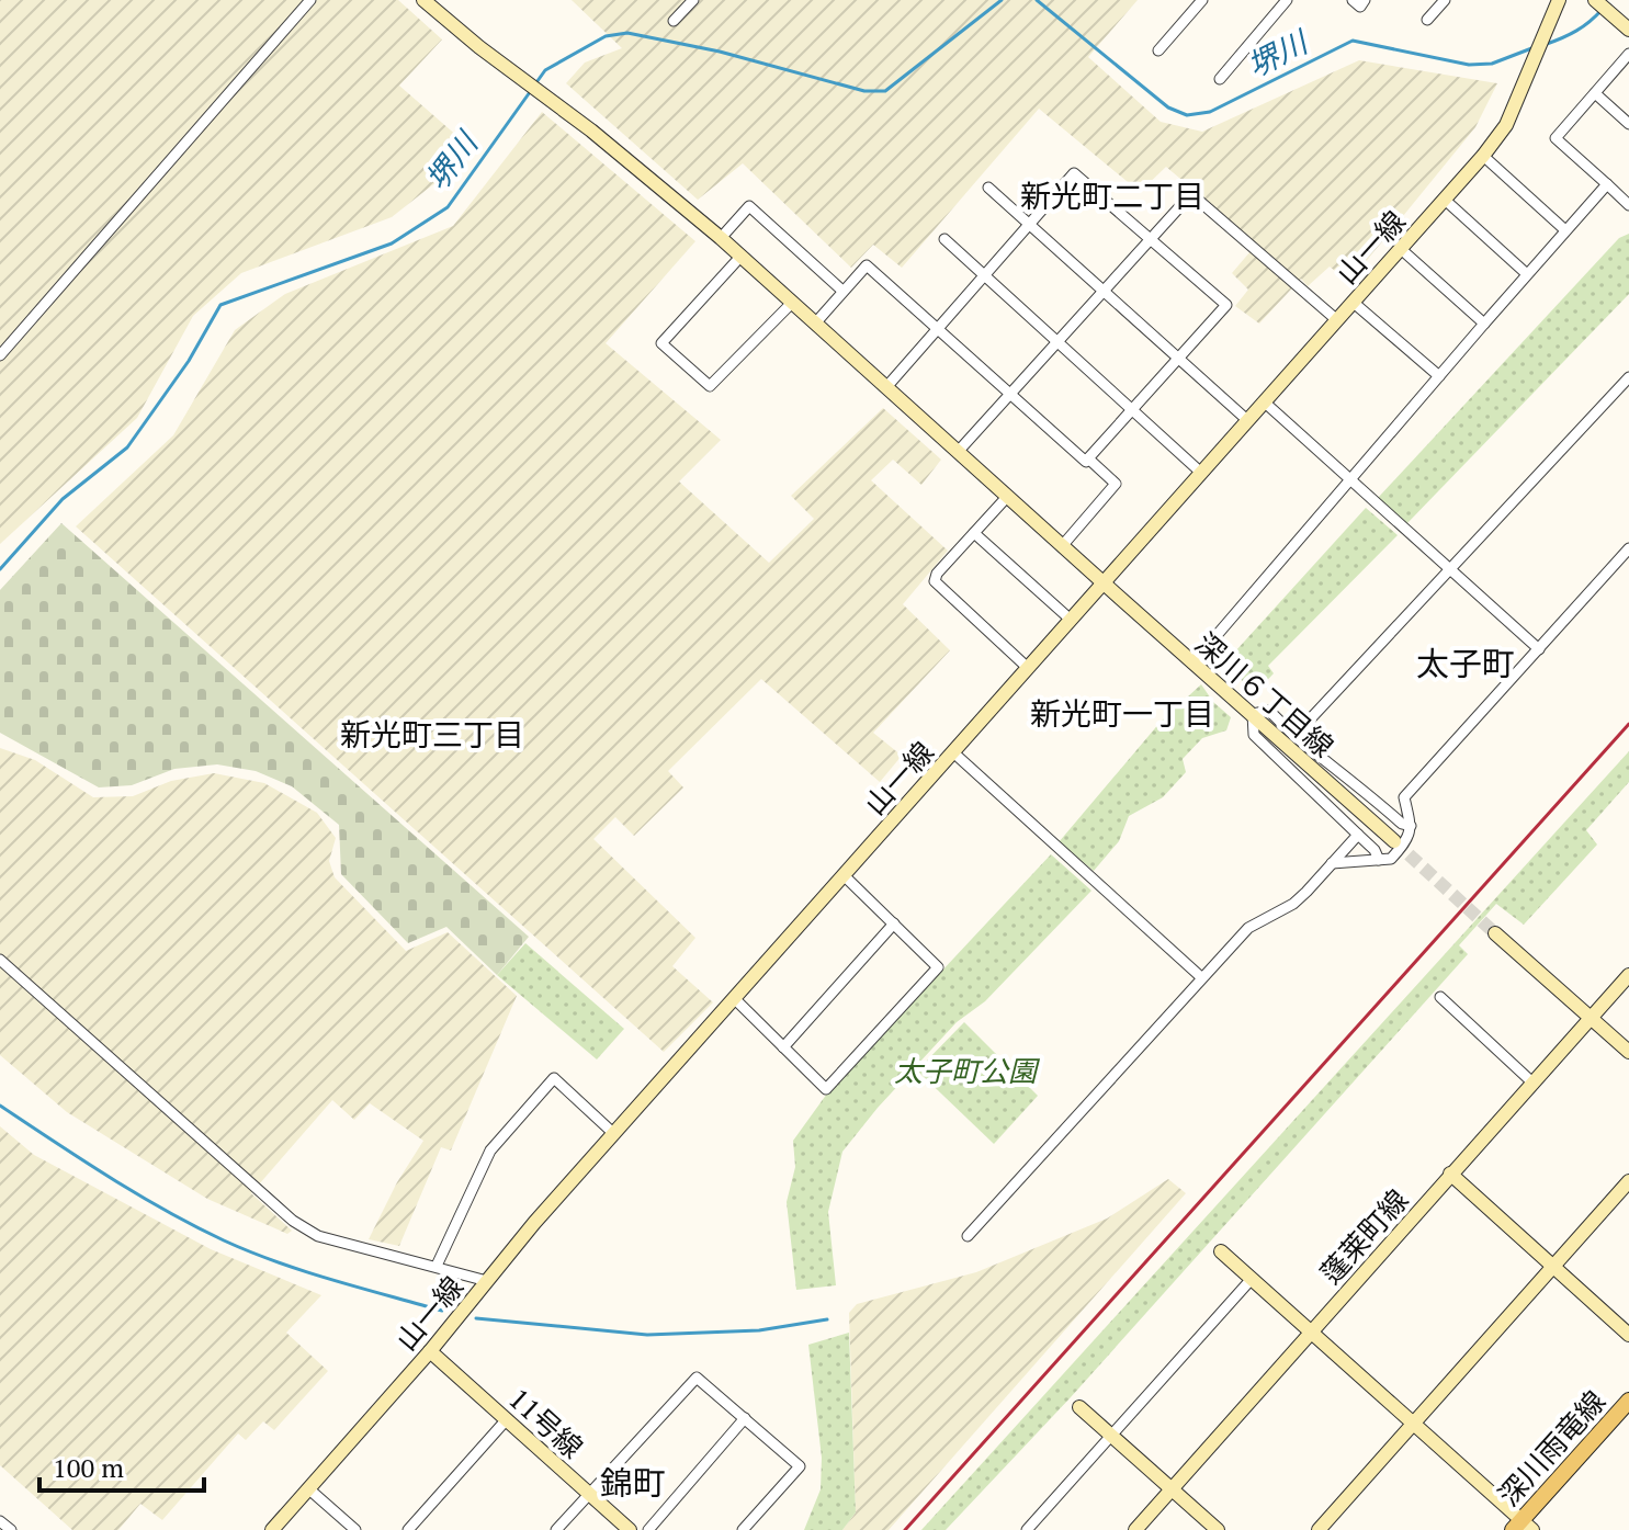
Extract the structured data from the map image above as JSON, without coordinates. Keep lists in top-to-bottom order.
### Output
{
  "streets": {
    "main road": ["深川雨竜線"],
    "street": [
      "山一線",
      "深川６丁目線",
      "蓬莱町線",
      "11号線"
    ]
  },
  "crossings": [
    ["山一線", "深川６丁目線"],
    ["山一線", "11号線"]
  ],
  "districts": [
    "新光町二丁目",
    "太子町",
    "新光町一丁目",
    "新光町三丁目",
    "錦町"
  ],
  "water": ["堺川"],
  "parks": ["太子町公園"],
  "scale_bar": "100 m"
}
